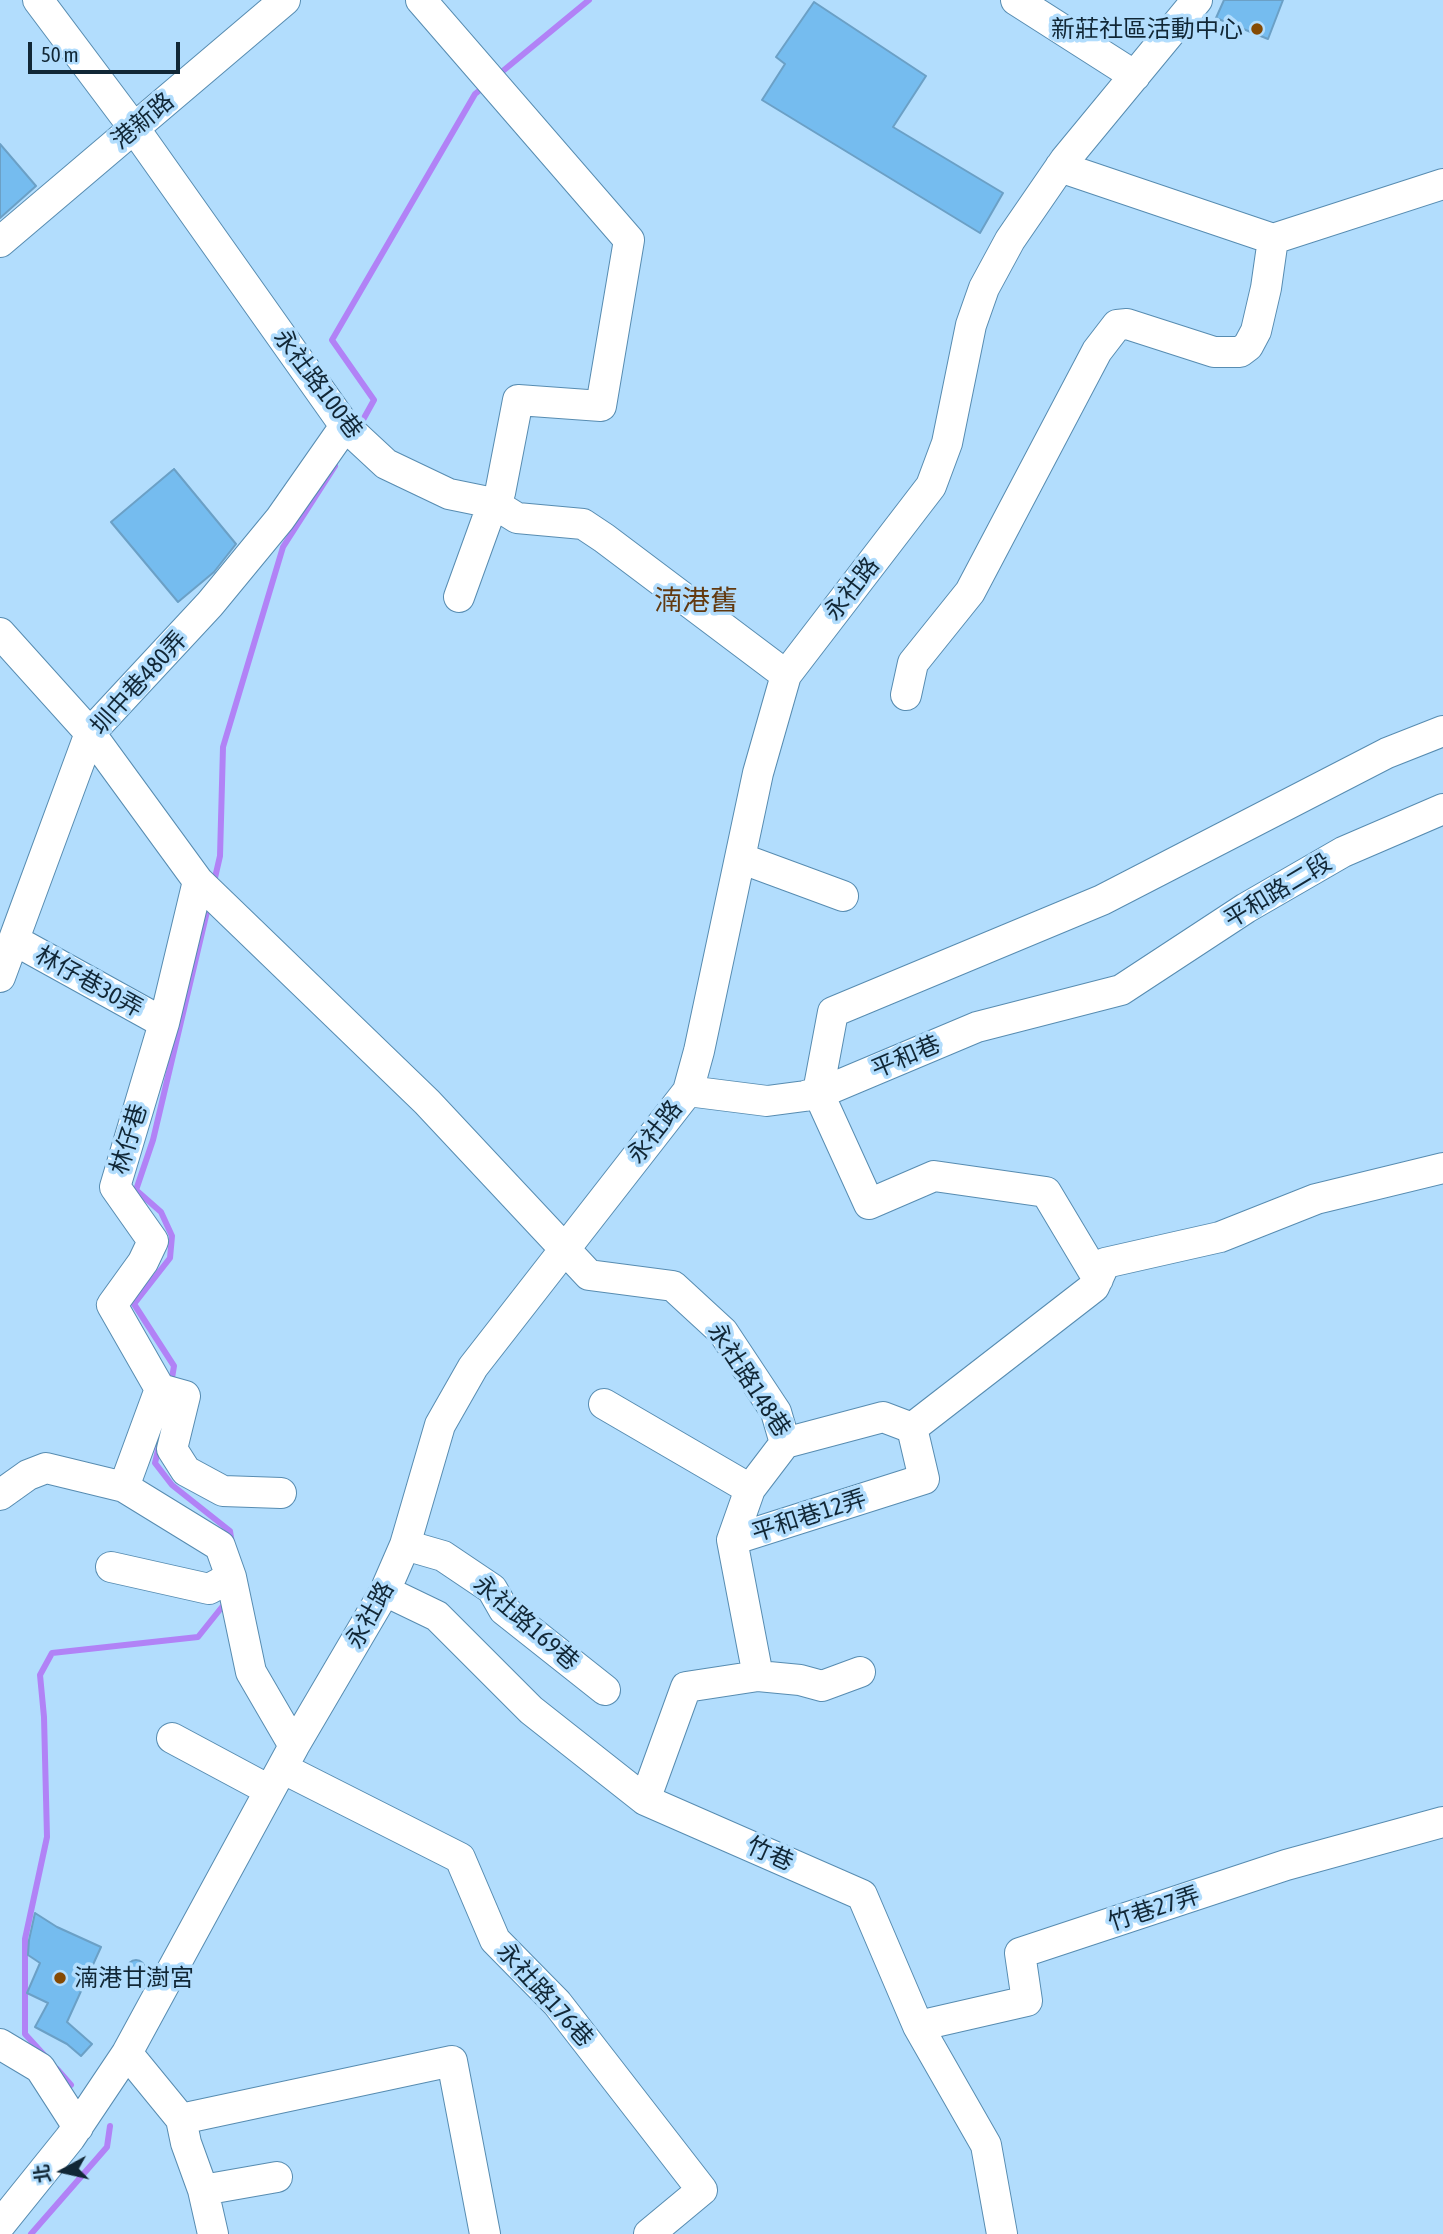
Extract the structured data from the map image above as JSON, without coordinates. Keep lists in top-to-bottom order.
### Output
{
  "streets": {
    "street": [
      "港新路",
      "永社路100巷",
      "永社路",
      "圳中巷480弄",
      "平和路二段",
      "林仔巷30弄",
      "平和巷",
      "林仔巷",
      "永社路148巷",
      "平和巷12弄",
      "永社路169巷",
      "竹巷",
      "竹巷27弄",
      "永社路176巷"
    ]
  },
  "crossings": [
    ["港新路", "永社路100巷"],
    ["永社路100巷", "永社路"],
    ["永社路100巷", "圳中巷480弄"],
    ["永社路", "平和巷"],
    ["永社路", "永社路148巷"],
    ["永社路", "永社路169巷"],
    ["永社路", "竹巷"],
    ["永社路", "永社路176巷"],
    ["圳中巷480弄", "林仔巷30弄"],
    ["圳中巷480弄", "永社路148巷"],
    ["平和路二段", "平和巷"],
    ["林仔巷30弄", "林仔巷"],
    ["林仔巷", "永社路148巷"],
    ["永社路148巷", "平和巷12弄"],
    ["竹巷", "竹巷27弄"]
  ],
  "districts": ["湳港舊"],
  "places": ["新莊社區活動中心", "湳港甘澍宮"],
  "scale_bar": "50 m",
  "north": "left"
}
